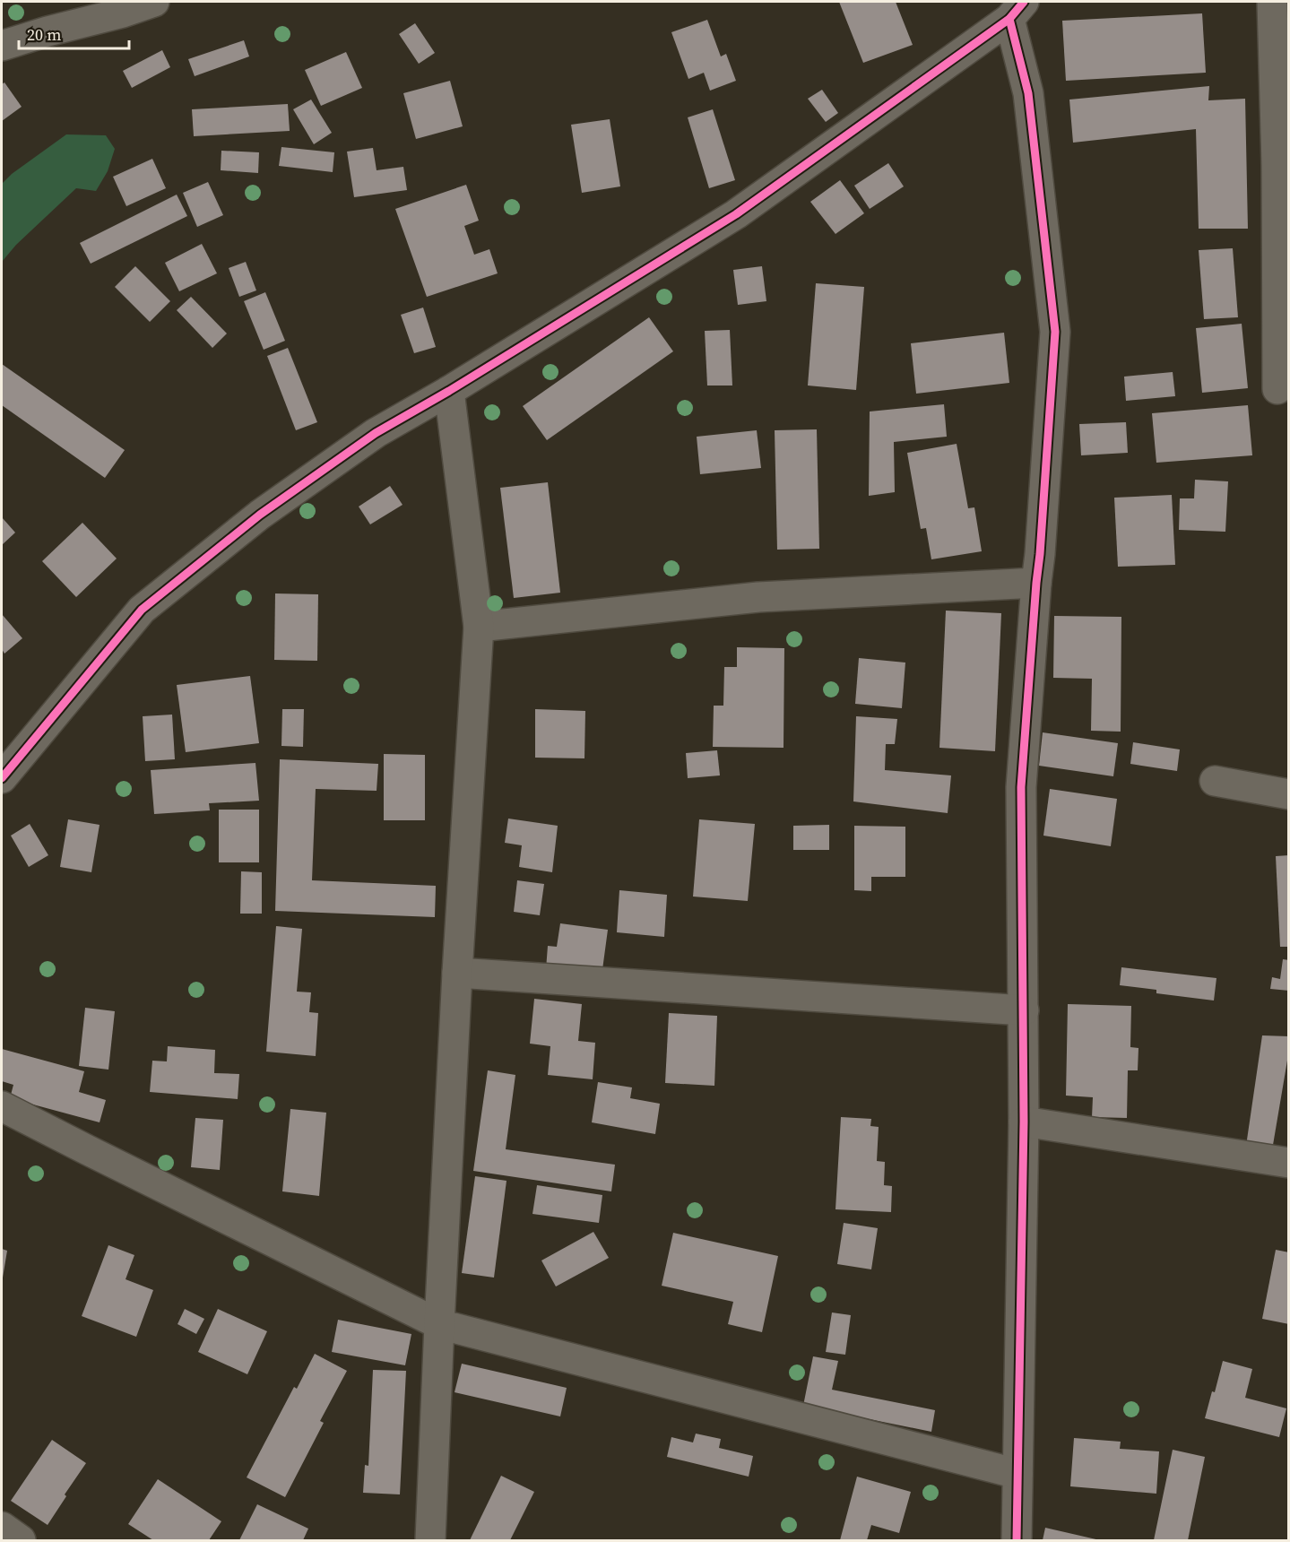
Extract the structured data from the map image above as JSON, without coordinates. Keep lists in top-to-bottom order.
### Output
{
  "scale_bar": "20 m"
}
